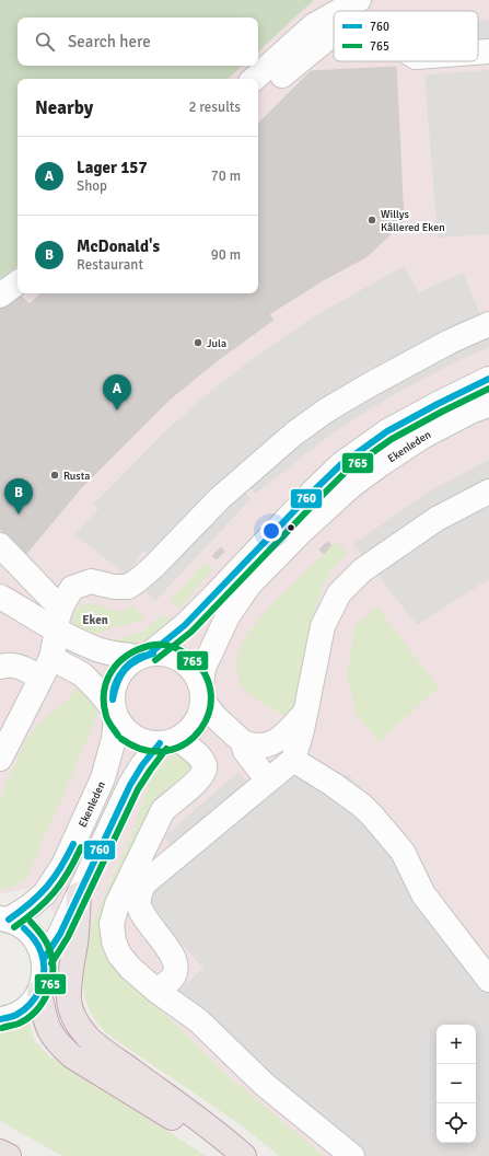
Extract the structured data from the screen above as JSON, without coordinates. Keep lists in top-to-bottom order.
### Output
{
  "streets": {
    "street": ["Ekenleden"]
  },
  "districts": ["Eken"],
  "places": ["Willys Kållered Eken", "Jula", "Rusta"],
  "lines": ["transit line 760", "transit line 765"],
  "legend": ["760", "765"],
  "page": {
    "search": "Search here",
    "heading": ["Nearby", "2 results"],
    "list": [
      {
        "mark": "A",
        "name": "Lager 157",
        "note": "Shop",
        "value": "70 m"
      },
      {
        "mark": "B",
        "name": "McDonald's",
        "note": "Restaurant",
        "value": "90 m"
      }
    ],
    "pins": ["A", "B"],
    "map_buttons": ["+", "−"]
  }
}
